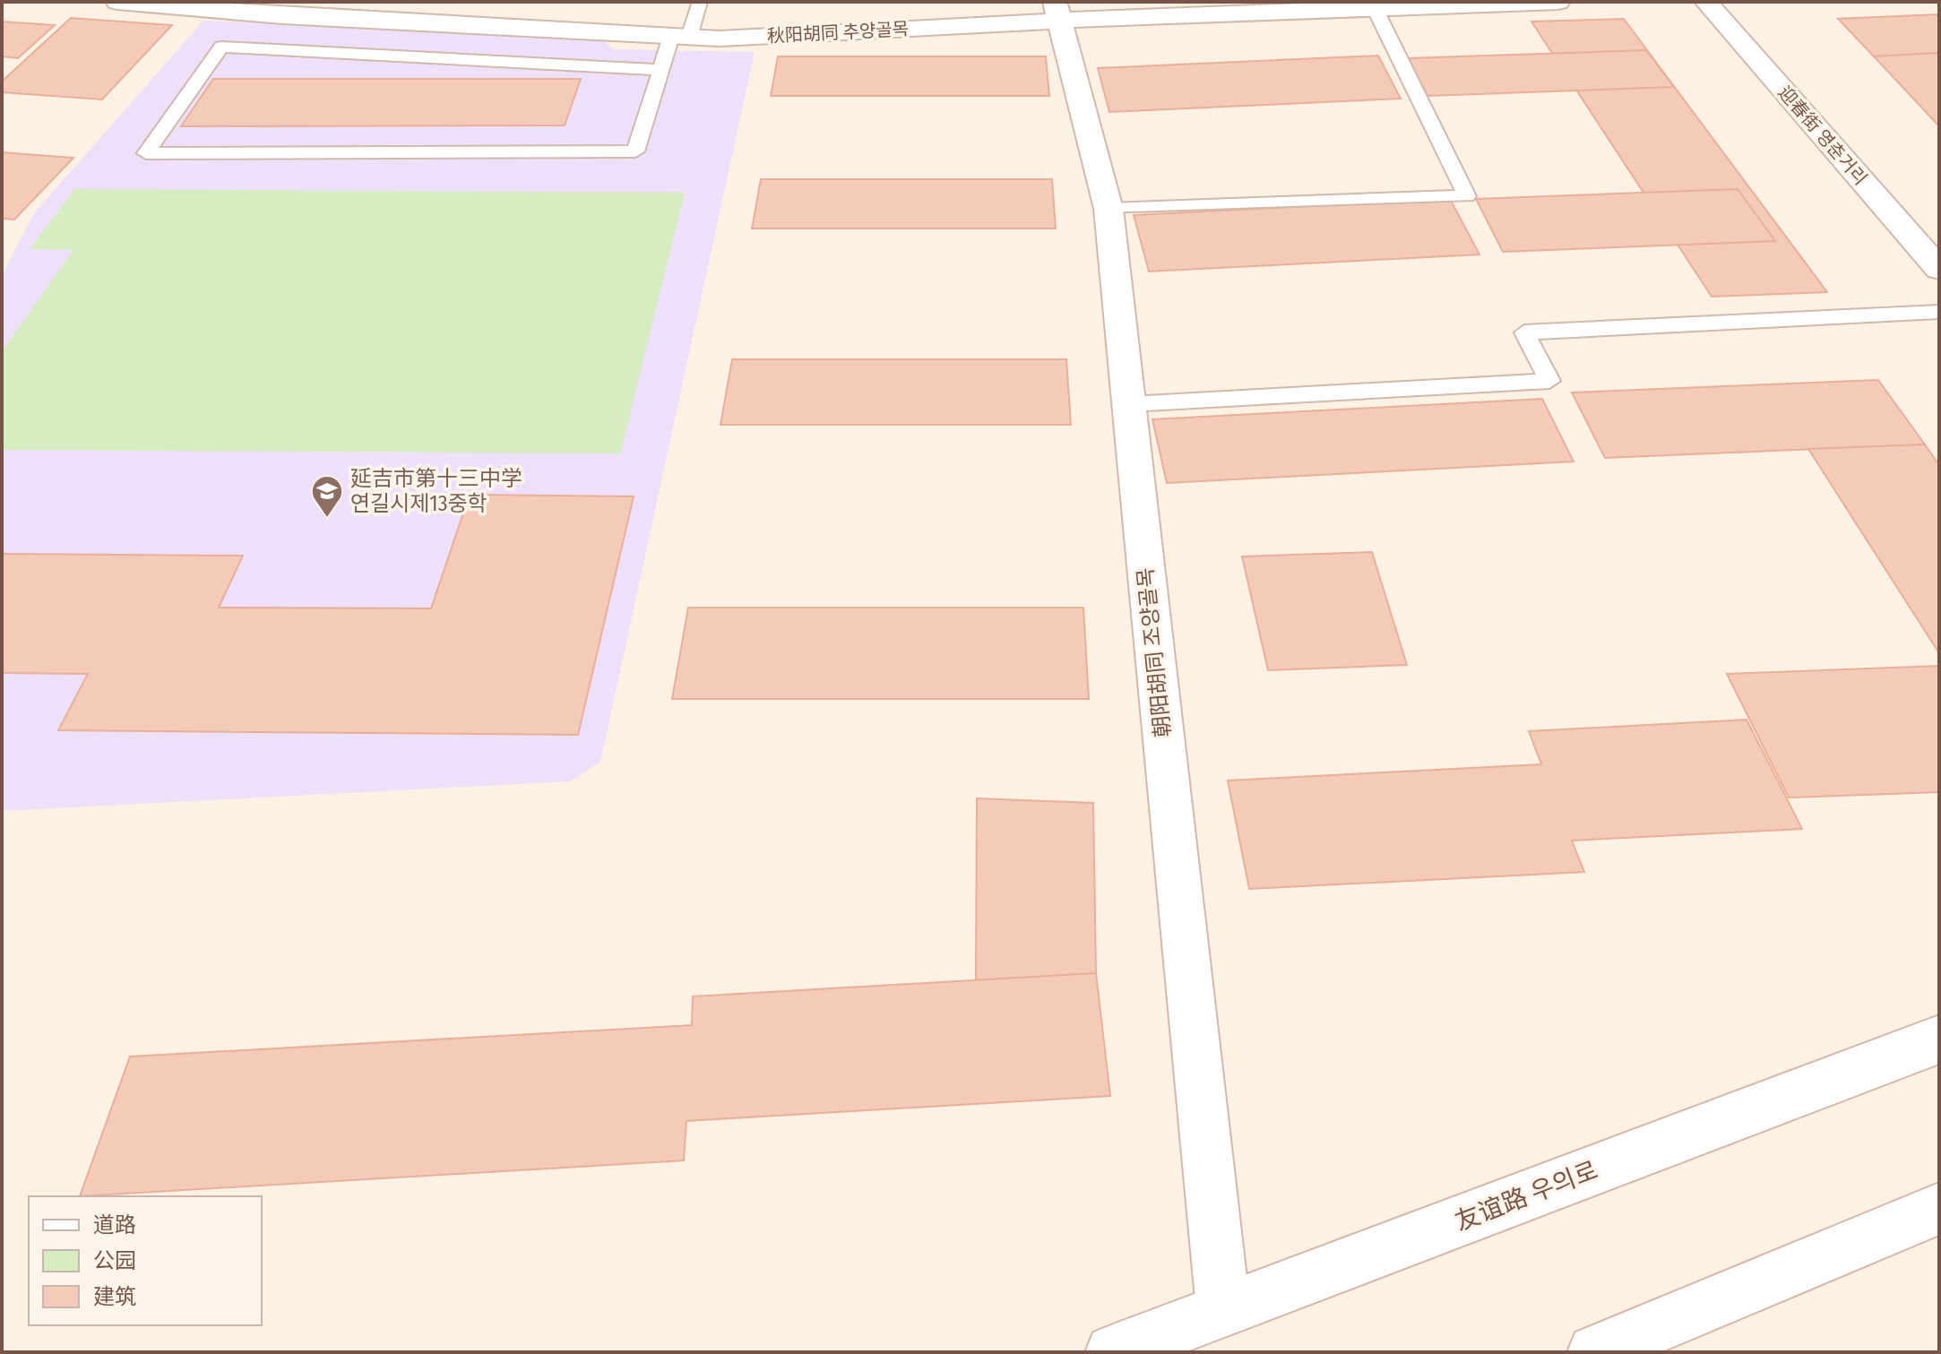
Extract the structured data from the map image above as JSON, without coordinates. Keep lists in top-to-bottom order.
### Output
{
  "streets": {
    "street": [
      "秋阳胡同 추양골목",
      "迎春街 영춘거리",
      "朝阳胡同 조양골목",
      "友谊路 우의로"
    ]
  },
  "crossings": [
    ["秋阳胡同 추양골목", "朝阳胡同 조양골목"],
    ["朝阳胡同 조양골목", "友谊路 우의로"]
  ],
  "places": {
    "school or university": ["延吉市第十三中学 연길시제13중학"]
  },
  "legend": ["道路", "公园", "建筑"]
}
